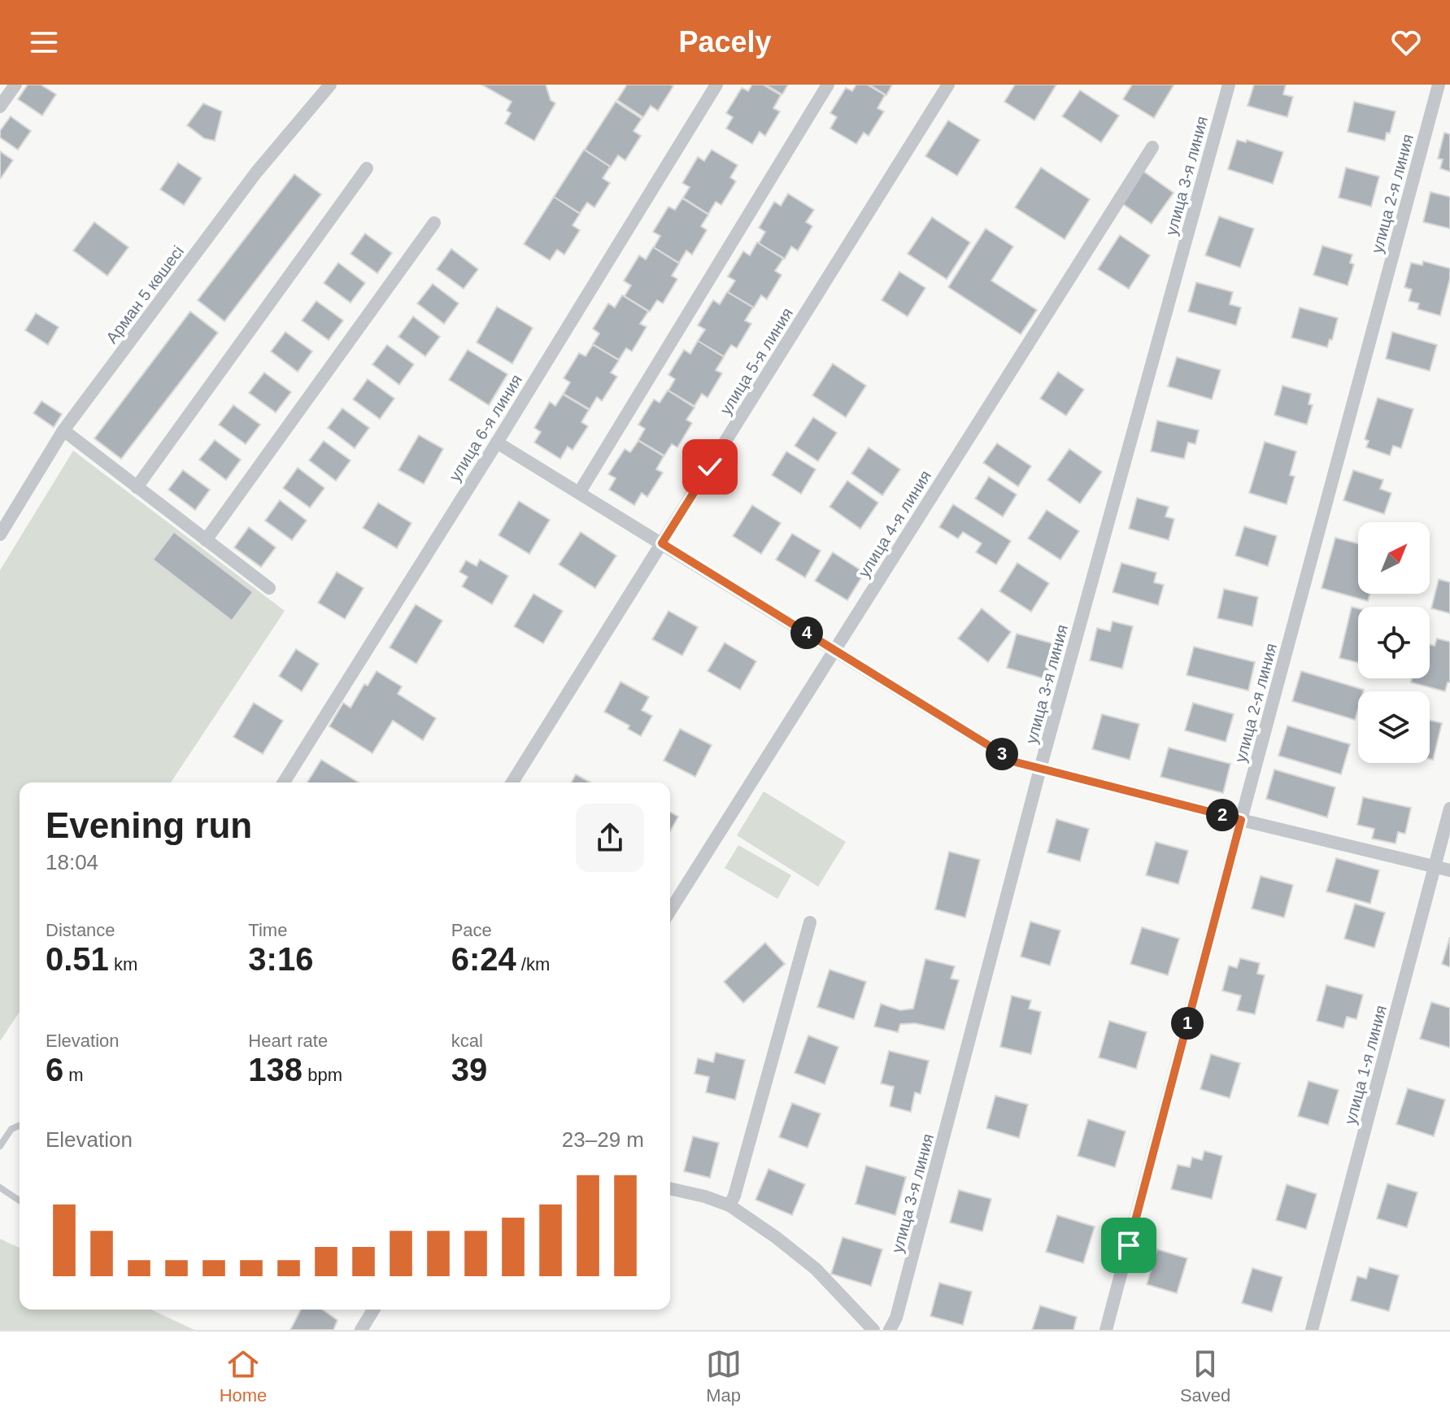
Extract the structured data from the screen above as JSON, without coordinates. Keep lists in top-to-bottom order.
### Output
{
  "streets": {
    "street": [
      "улица 3-я линия",
      "улица 2-я линия",
      "Арман 5 көшесі",
      "улица 5-я линия",
      "улица 6-я линия",
      "улица 4-я линия",
      "улица 1-я линия"
    ]
  },
  "north": "top right",
  "page": {
    "header": "Pacely",
    "pins": [
      "4",
      "3",
      "2",
      "1"
    ],
    "heading": ["Evening run", "18:04"],
    "stats": [
      ["Distance", "0.51 km"],
      ["Time", "3:16"],
      ["Pace", "6:24 /km"],
      ["Elevation", "6 m"],
      ["Heart rate", "138 bpm"],
      ["kcal", "39"]
    ],
    "chart": ["Elevation", "23–29 m"],
    "tabs": ["Home", "Map", "Saved"]
  }
}
